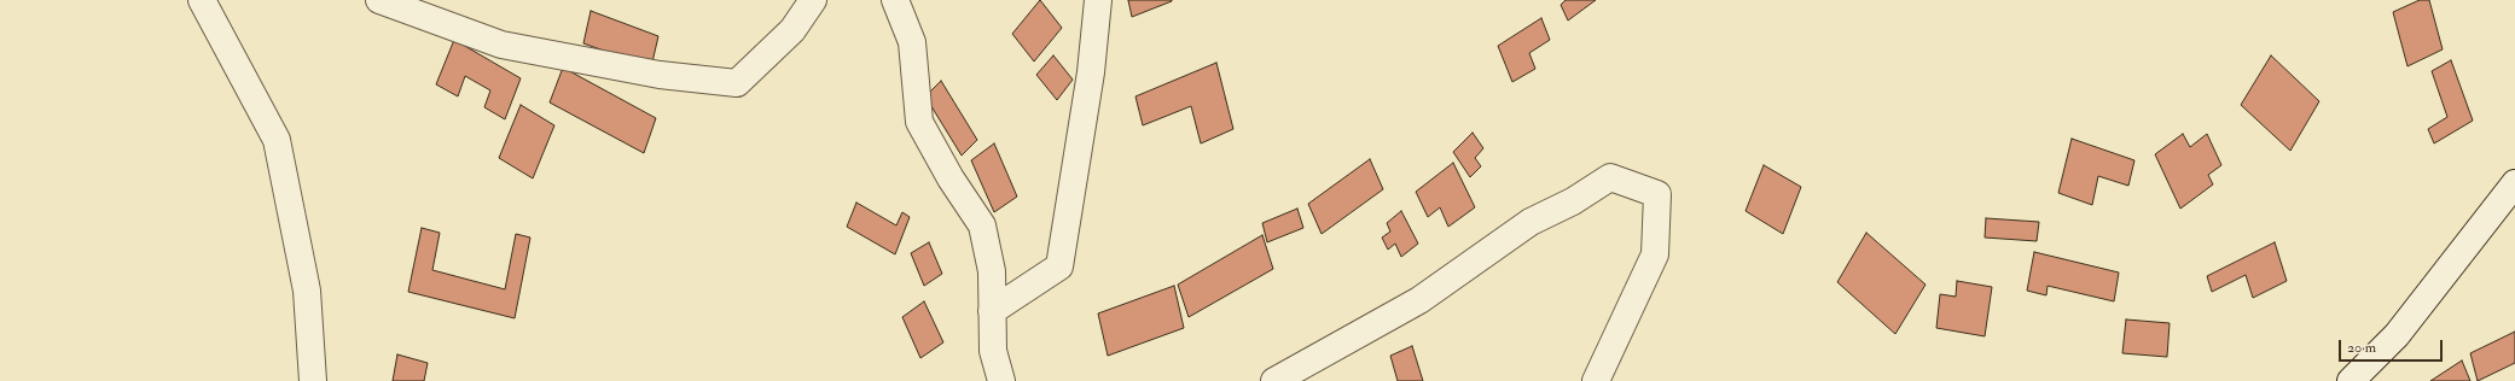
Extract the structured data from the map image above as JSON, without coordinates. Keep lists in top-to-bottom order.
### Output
{
  "scale_bar": "20 m"
}
